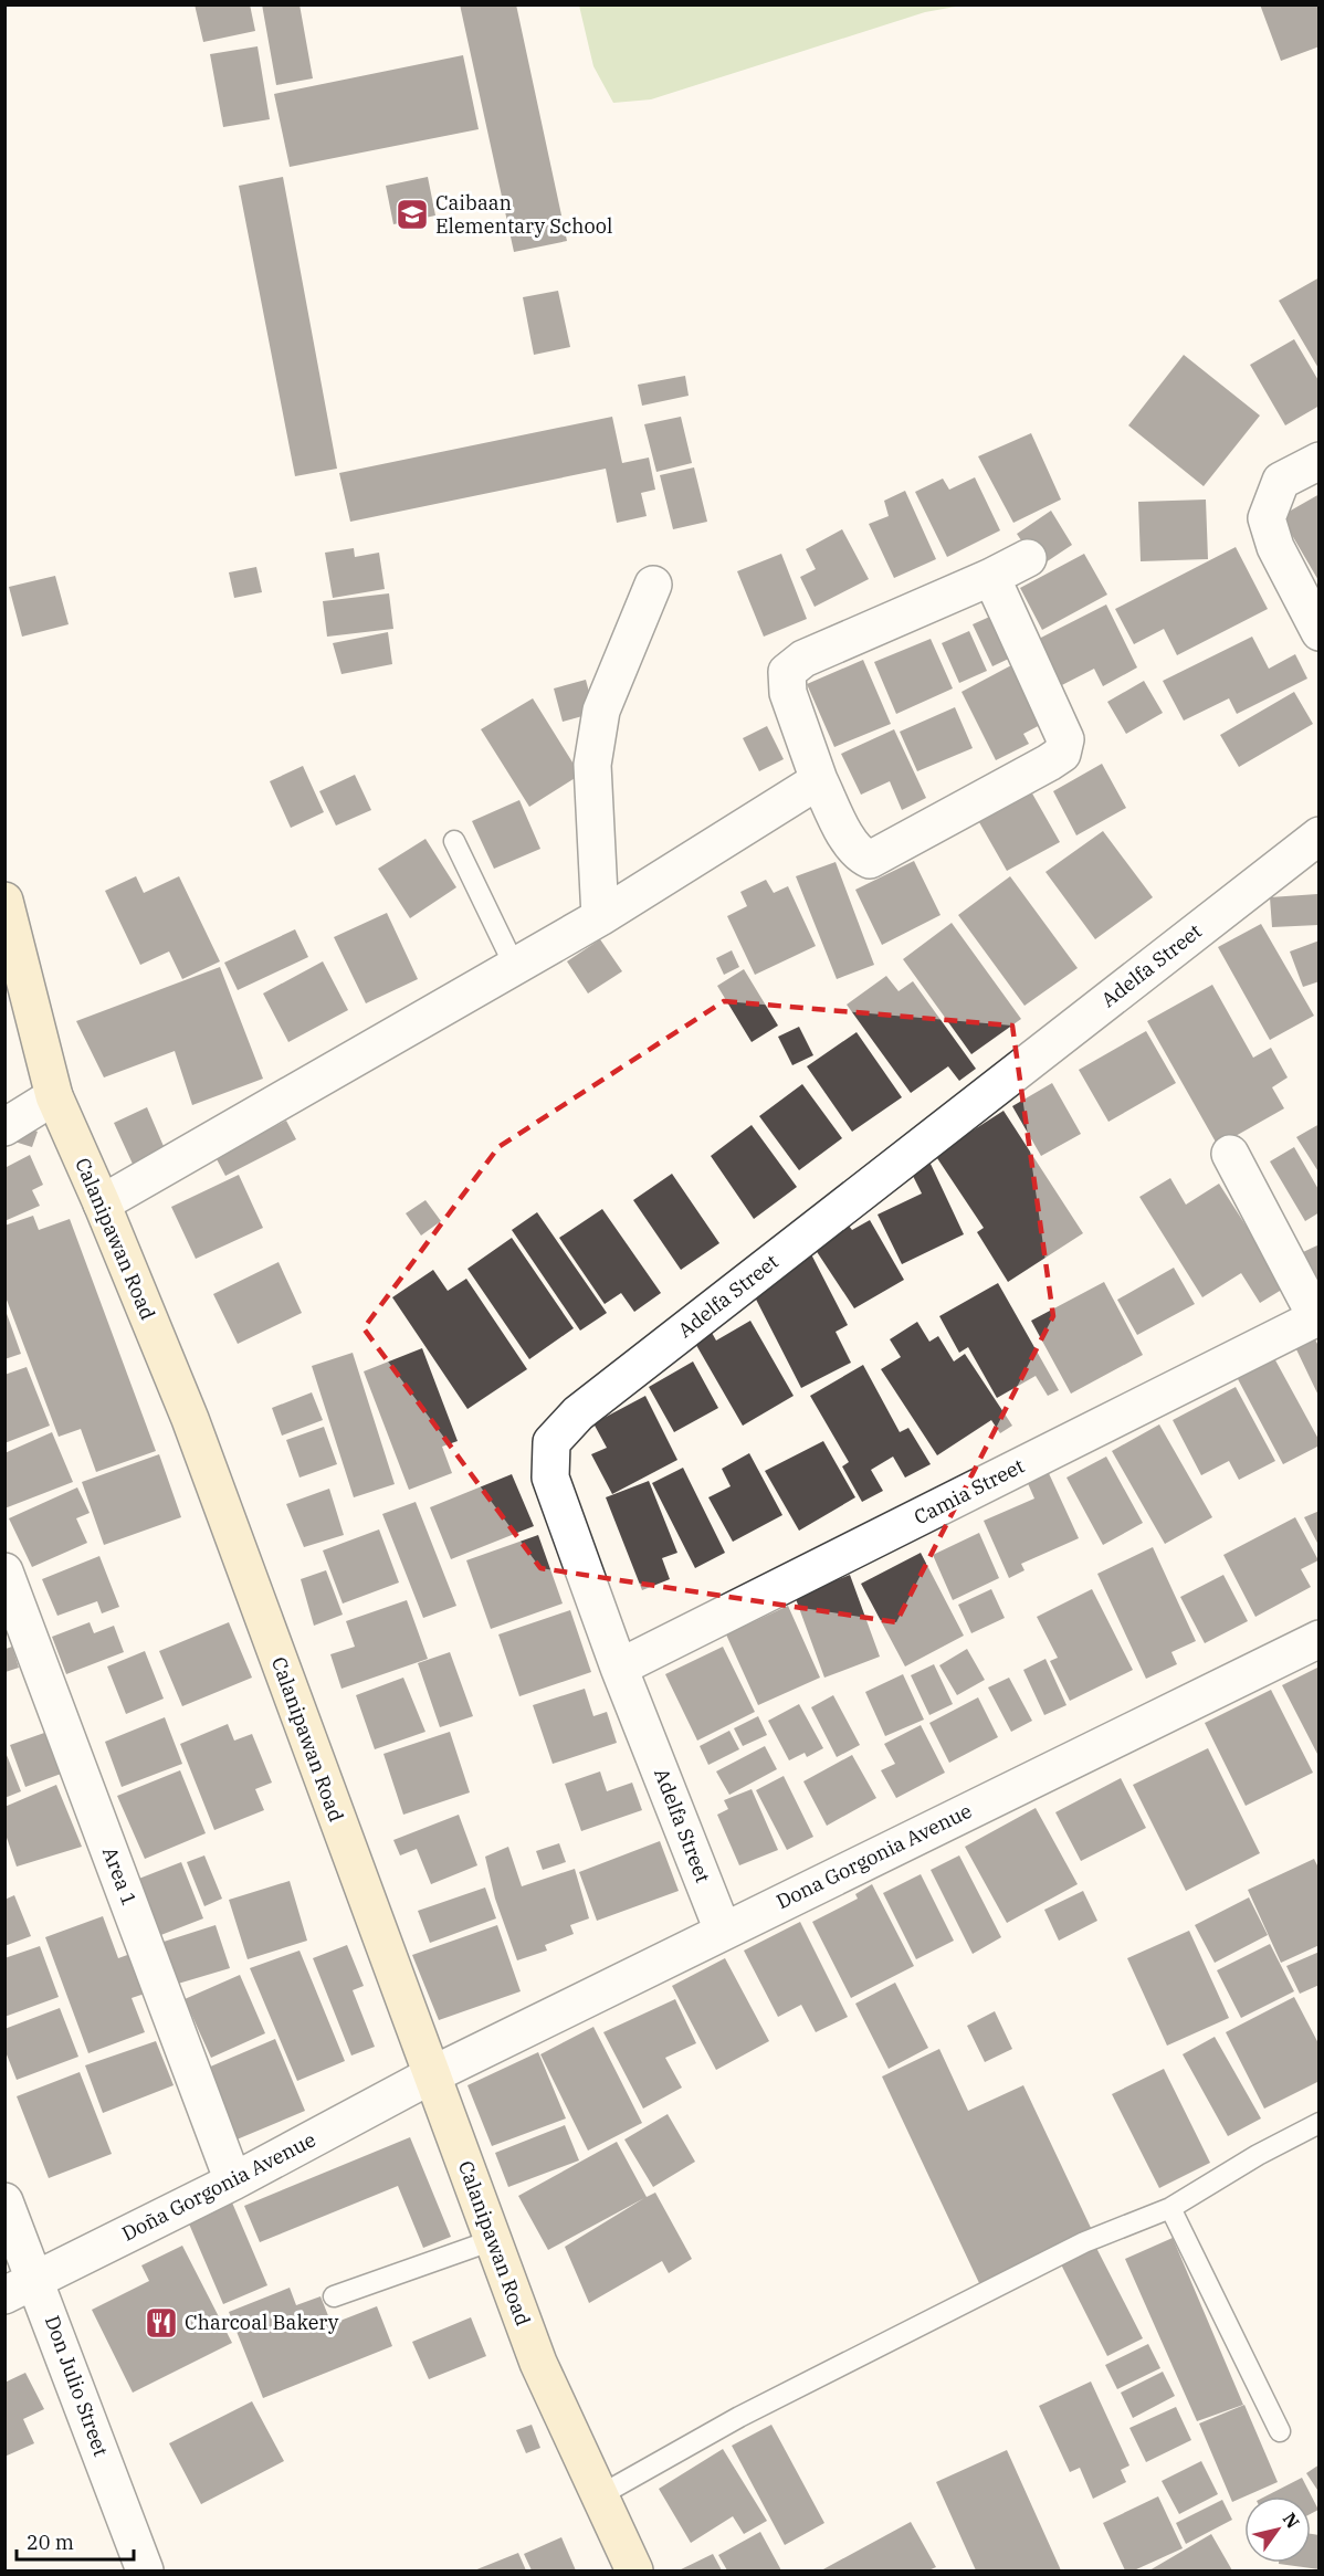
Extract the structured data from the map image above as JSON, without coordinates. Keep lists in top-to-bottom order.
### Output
{
  "streets": {
    "street": [
      "Adelfa Street",
      "Calanipawan Road",
      "Camia Street",
      "Dona Gorgonia Avenue",
      "Area 1",
      "Doña Gorgonia Avenue",
      "Don Julio Street"
    ]
  },
  "crossings": [
    ["Adelfa Street", "Camia Street"],
    ["Adelfa Street", "Dona Gorgonia Avenue"],
    ["Calanipawan Road", "Dona Gorgonia Avenue"],
    ["Calanipawan Road", "Doña Gorgonia Avenue"],
    ["Dona Gorgonia Avenue", "Doña Gorgonia Avenue"],
    ["Area 1", "Doña Gorgonia Avenue"],
    ["Doña Gorgonia Avenue", "Don Julio Street"]
  ],
  "places": {
    "school or university": ["Caibaan Elementary School"],
    "restaurant": ["Charcoal Bakery"]
  },
  "scale_bar": "20 m",
  "north": "top right"
}
